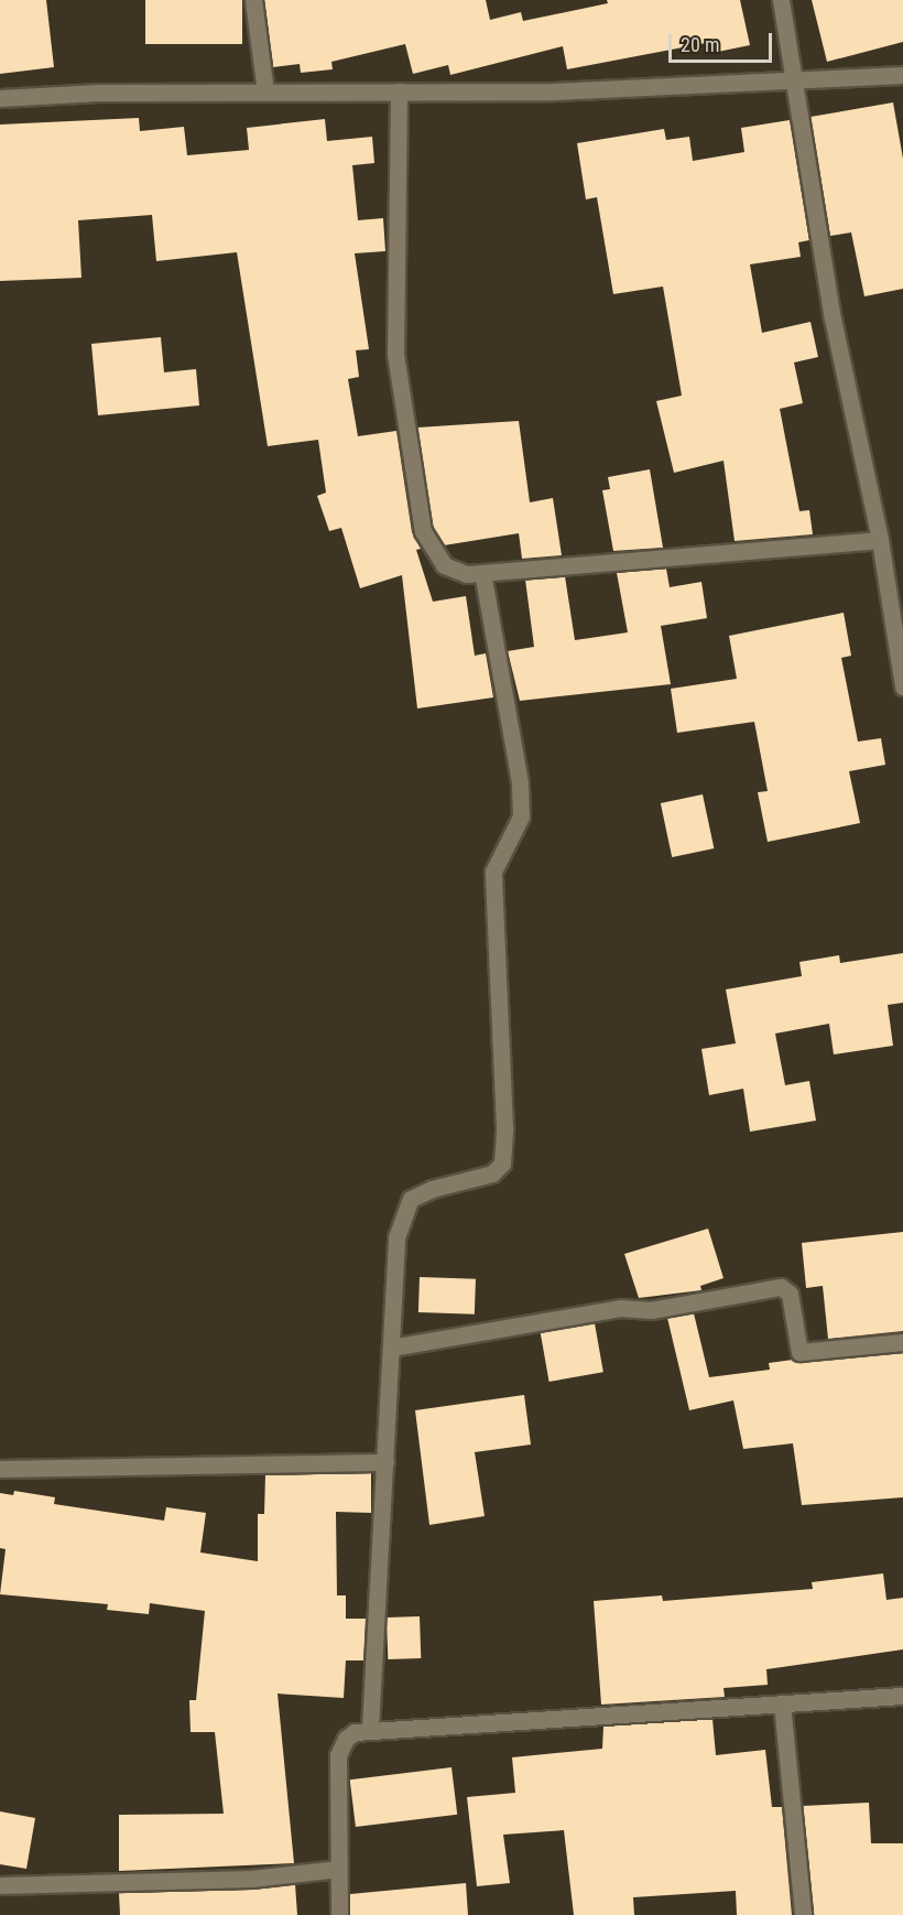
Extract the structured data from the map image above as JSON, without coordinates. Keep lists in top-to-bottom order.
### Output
{
  "scale_bar": "20 m"
}
